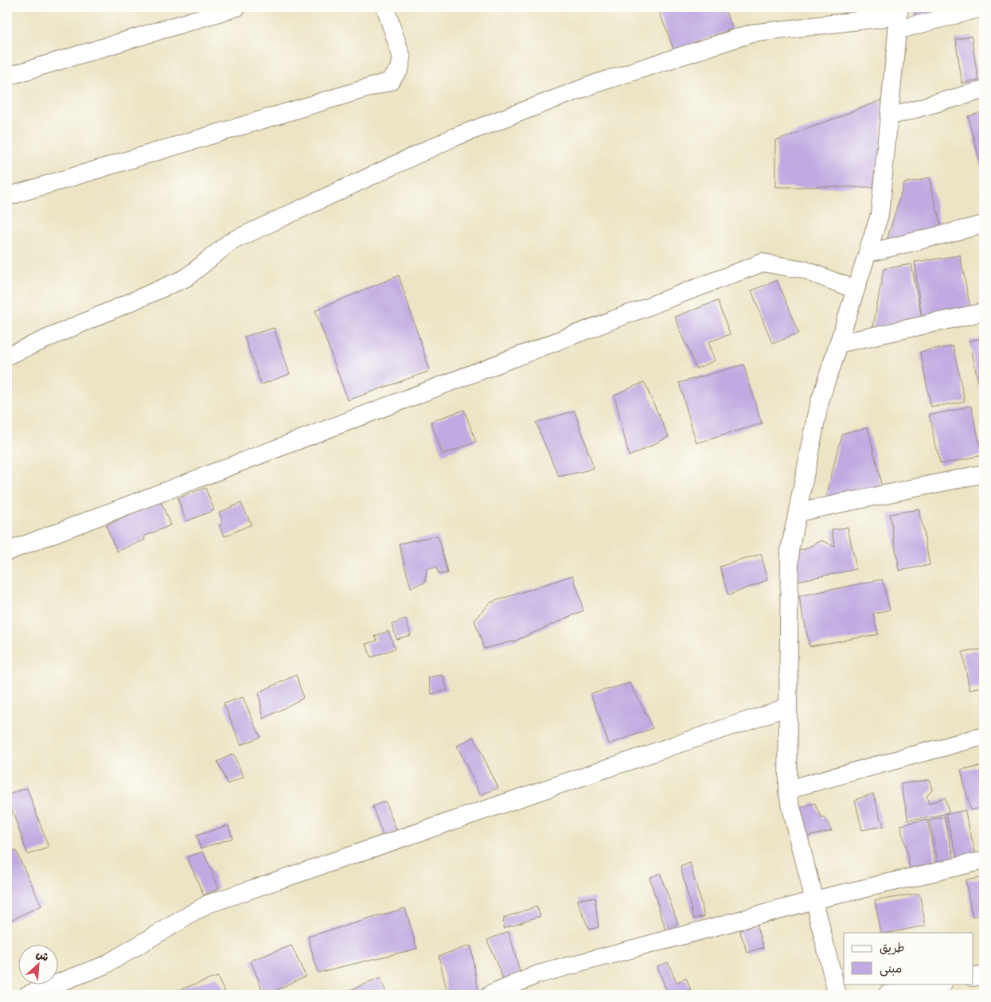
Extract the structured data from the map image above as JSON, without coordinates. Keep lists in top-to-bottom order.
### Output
{
  "legend": ["طريق", "مبنى"],
  "north": "top right"
}
